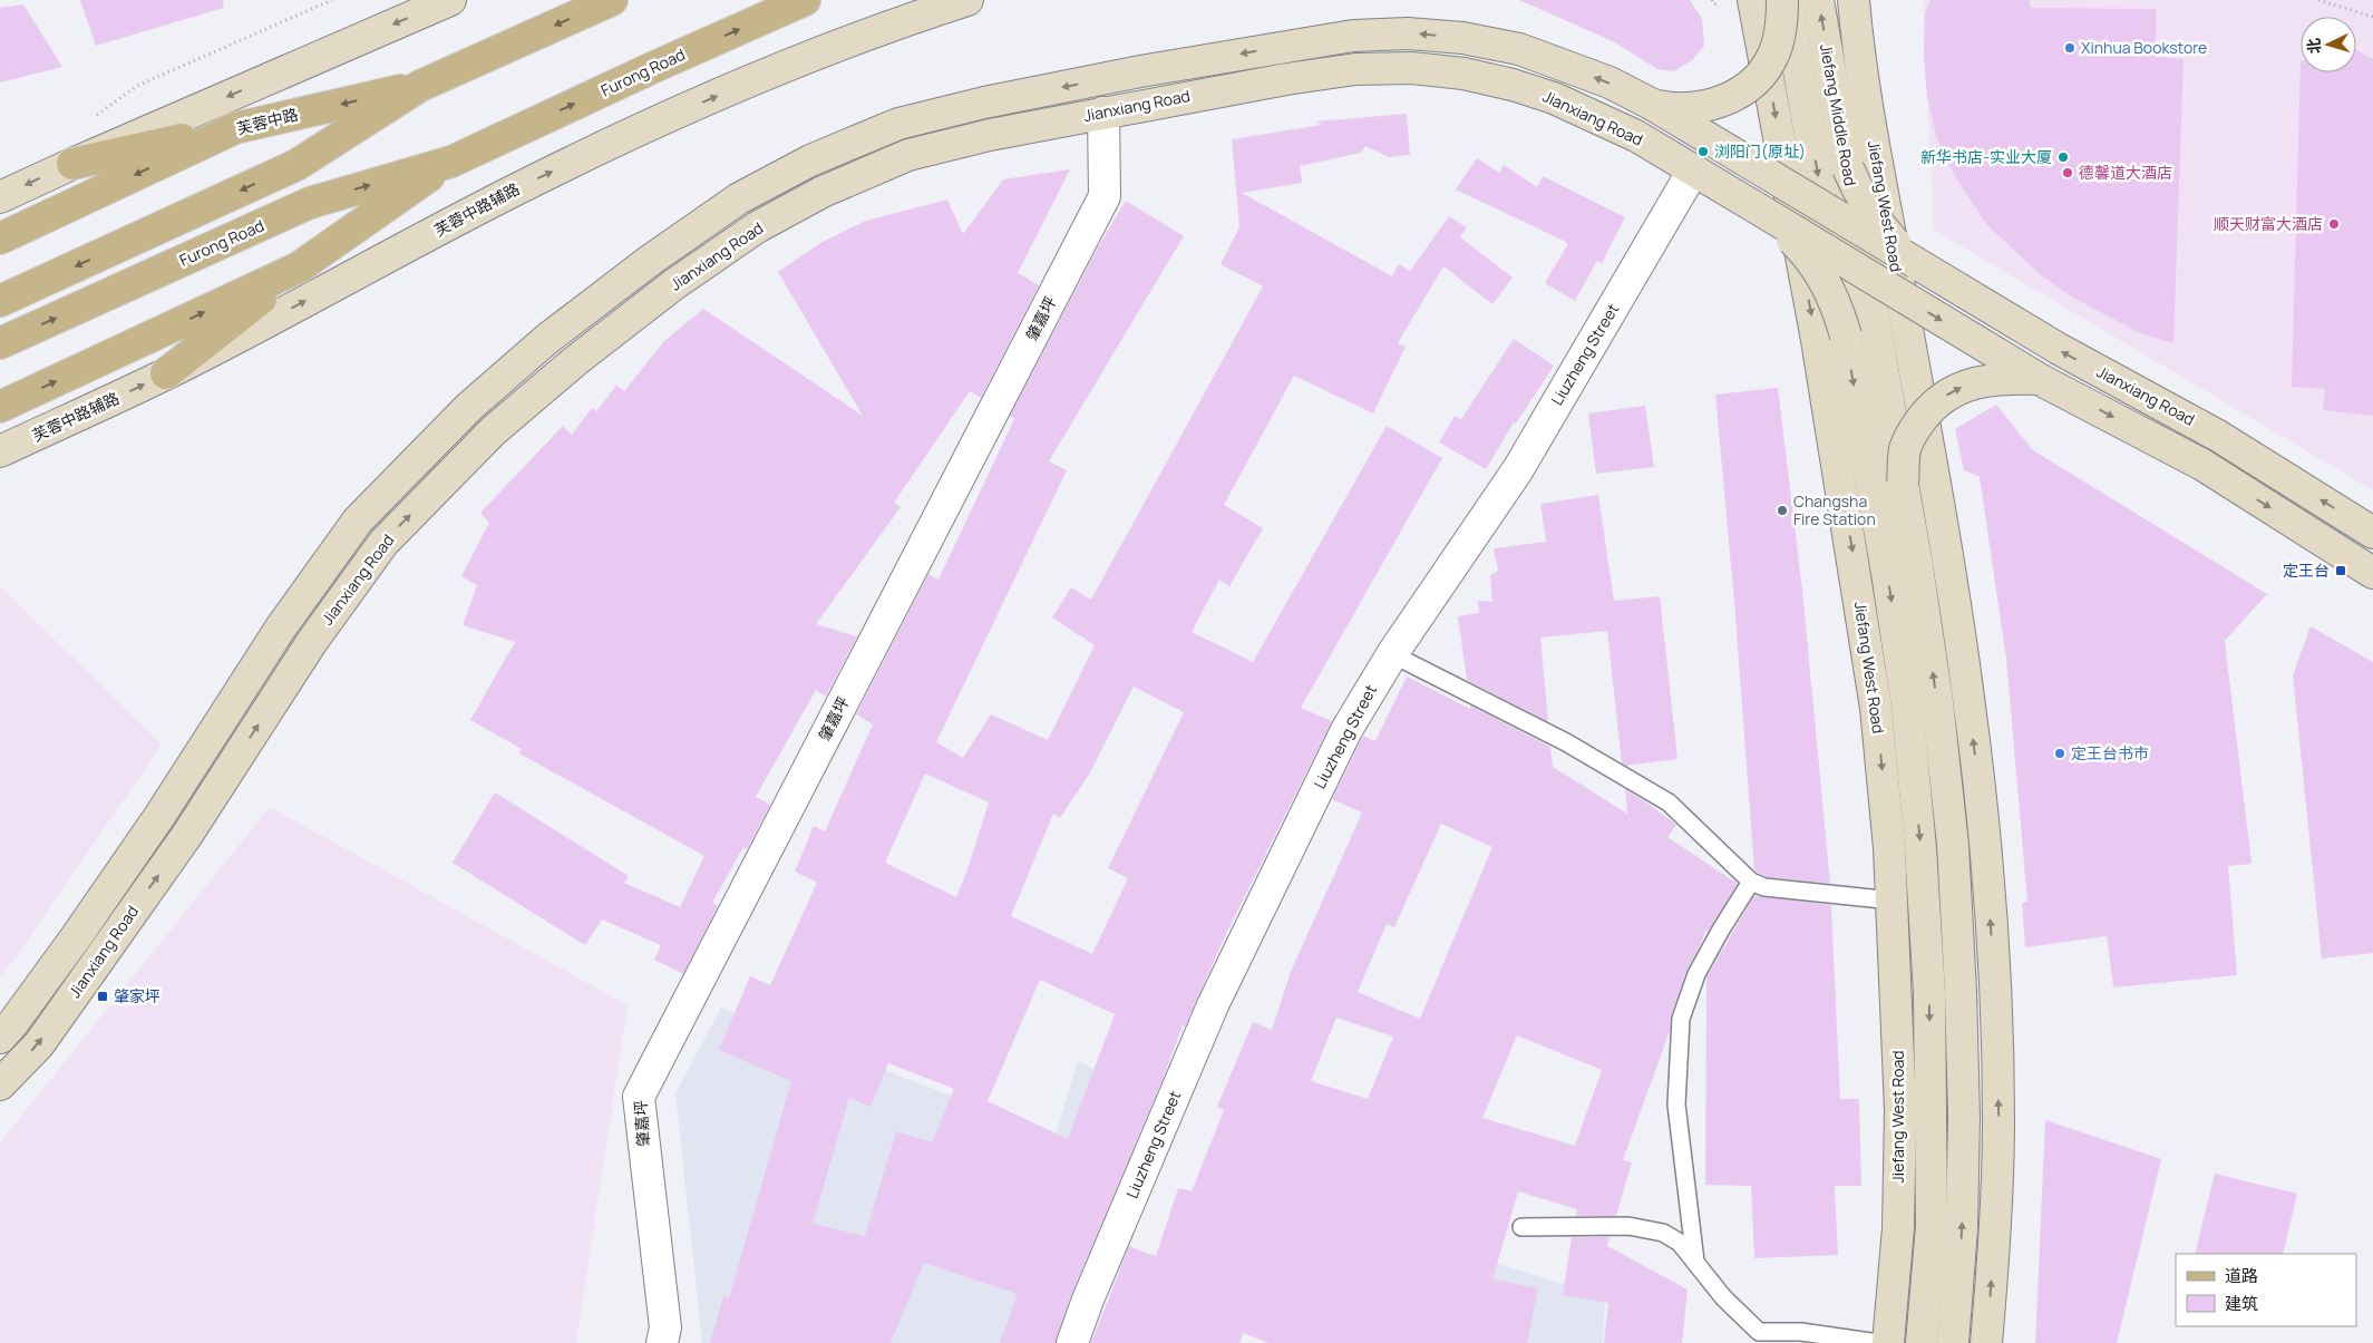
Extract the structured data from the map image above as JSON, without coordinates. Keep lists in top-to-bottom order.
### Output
{
  "streets": {
    "main road": [
      "Furong Road",
      "Jianxiang Road",
      "Jiefang Middle Road",
      "芙蓉中路",
      "Jiefang West Road",
      "芙蓉中路辅路"
    ],
    "street": ["肇嘉坪", "Liuzheng Street"]
  },
  "crossings": [
    ["Jianxiang Road", "肇嘉坪"],
    ["Jianxiang Road", "Liuzheng Street"],
    ["Jiefang Middle Road", "Jiefang West Road"]
  ],
  "places": {
    "other": [
      "Xinhua Bookstore",
      "浏阳门(原址)",
      "新华书店-实业大厦",
      "德馨道大酒店",
      "顺天财富大酒店",
      "Changsha Fire Station",
      "定王台书市"
    ],
    "transit": ["定王台", "肇家坪"]
  },
  "legend": ["道路", "建筑"],
  "north": "left"
}
